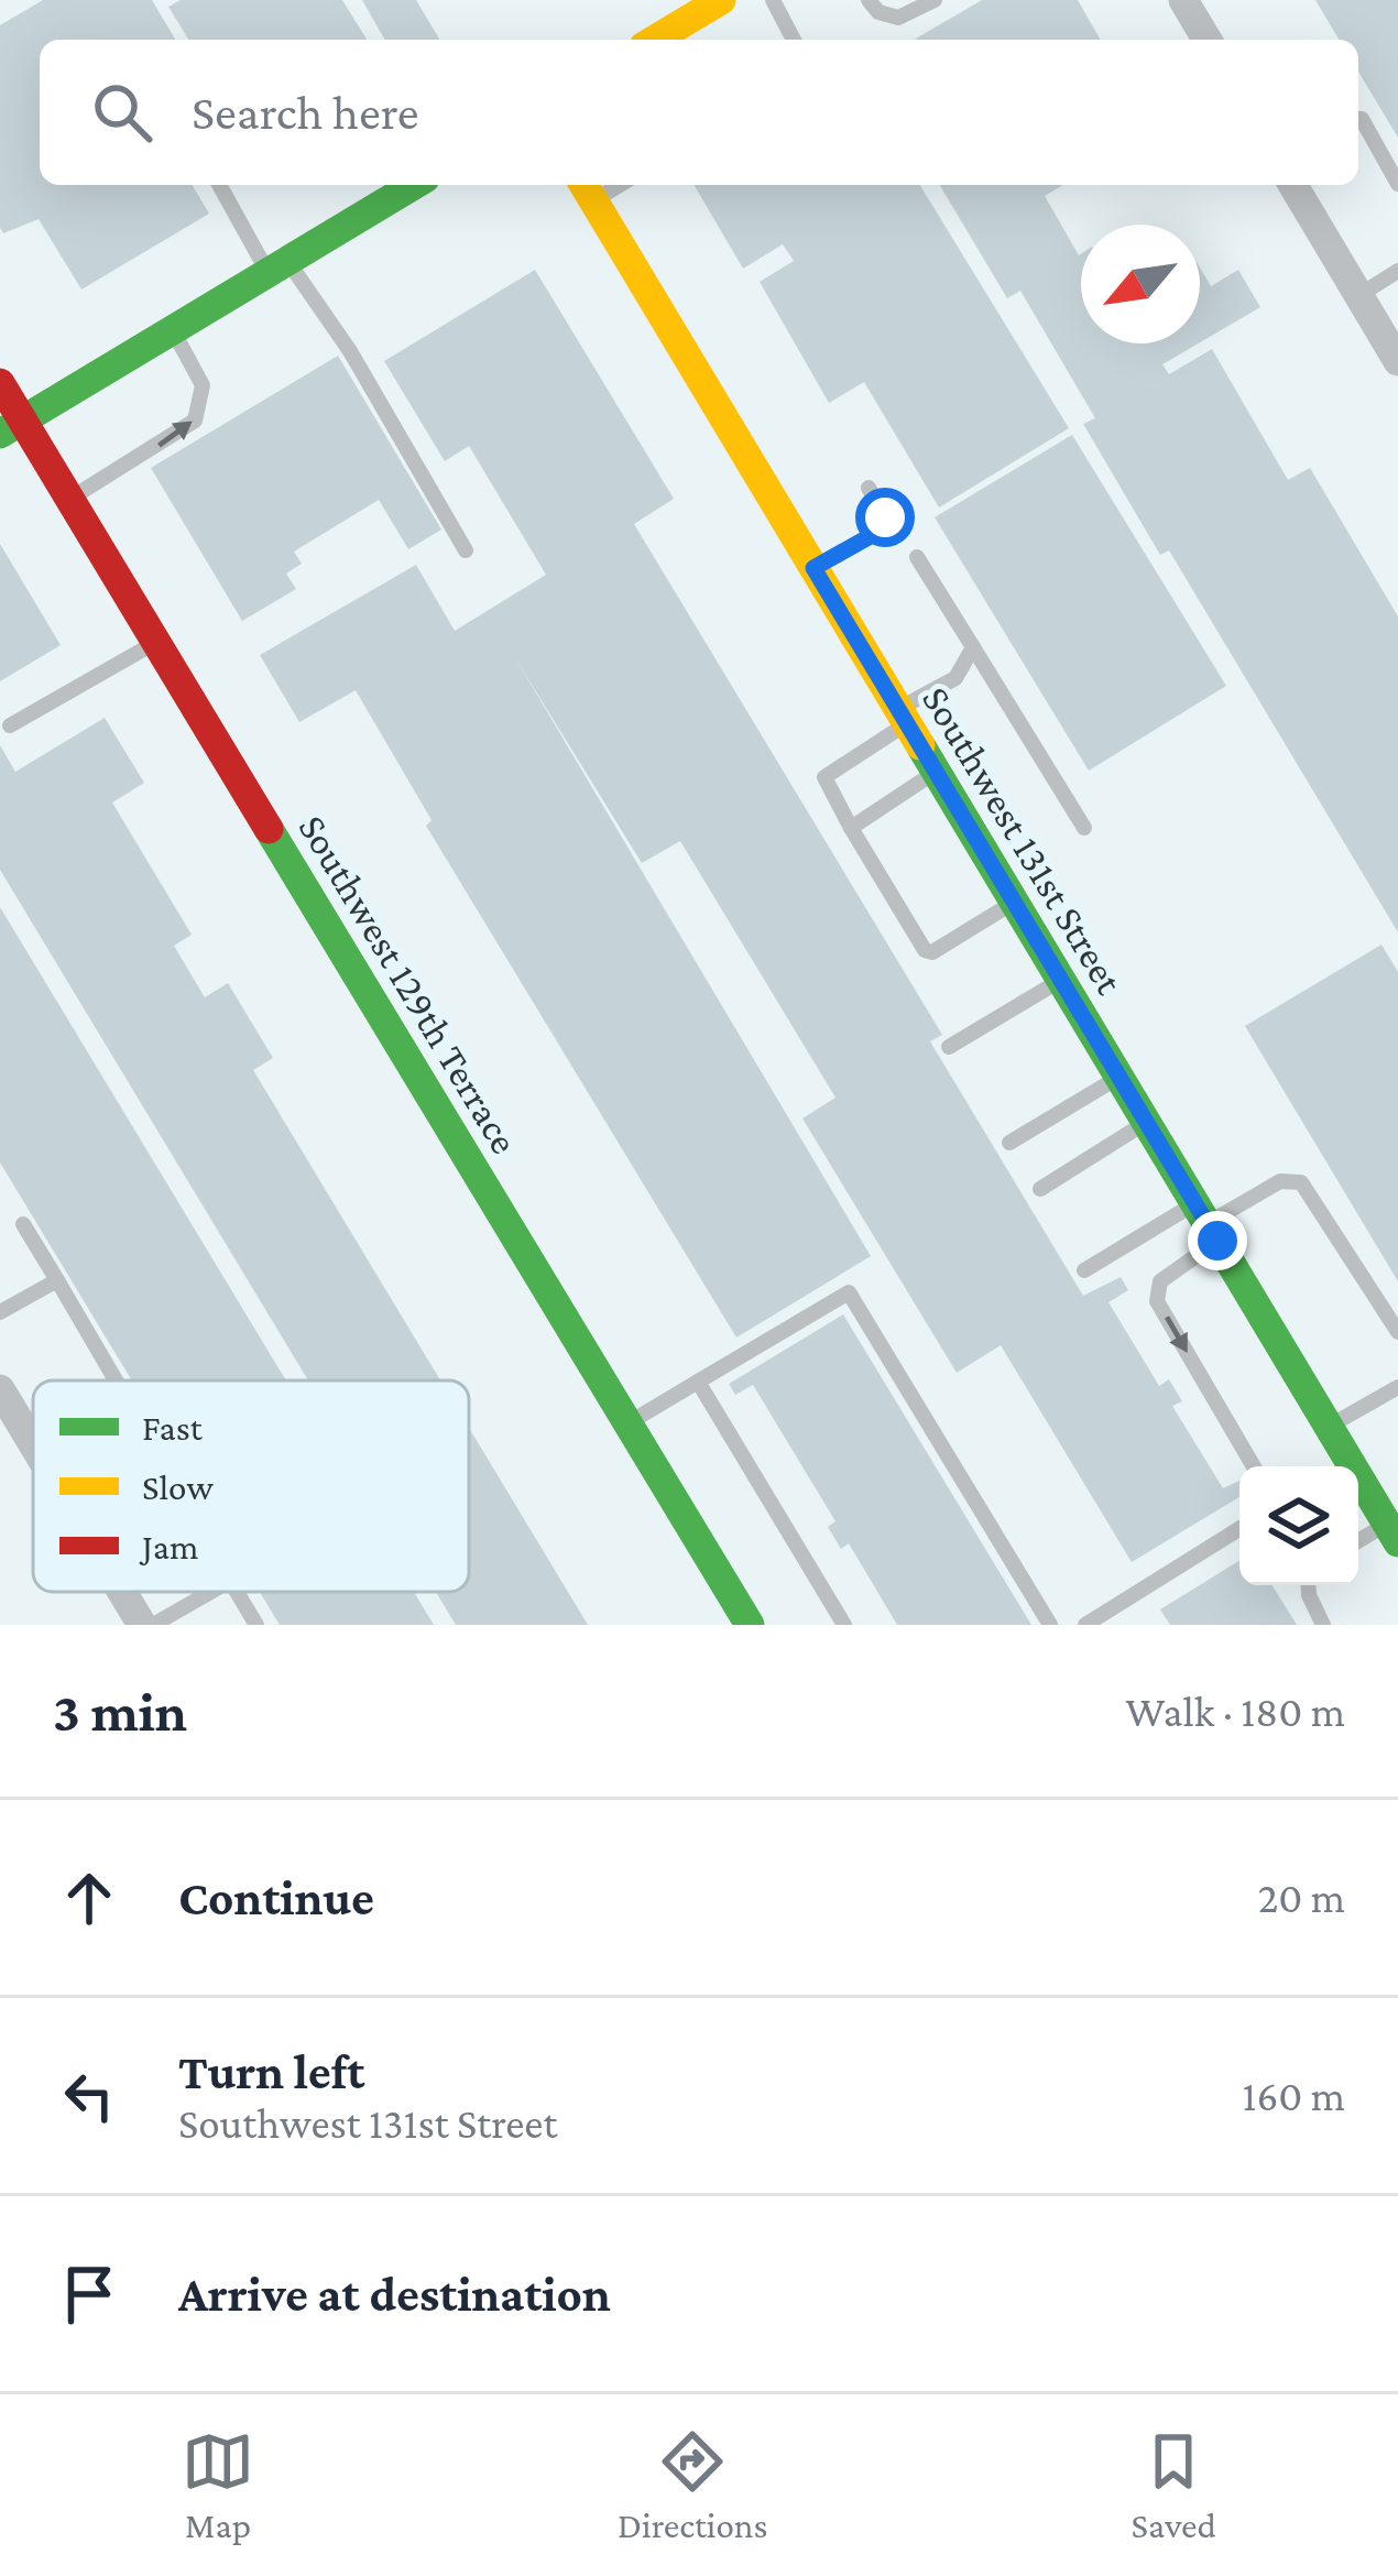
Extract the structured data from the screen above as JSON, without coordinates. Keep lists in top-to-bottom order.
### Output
{
  "streets": {
    "street": ["Southwest 131st Street", "Southwest 129th Terrace"]
  },
  "legend": ["Fast", "Slow", "Jam"],
  "north": "bottom left",
  "page": {
    "search": "Search here",
    "heading": ["3 min", "Walk · 180 m"],
    "list": [
      ["Continue", "20 m"],
      ["Turn left", "Southwest 131st Street", "160 m"],
      "Arrive at destination"
    ],
    "nav": ["Map", "Directions", "Saved"]
  }
}
